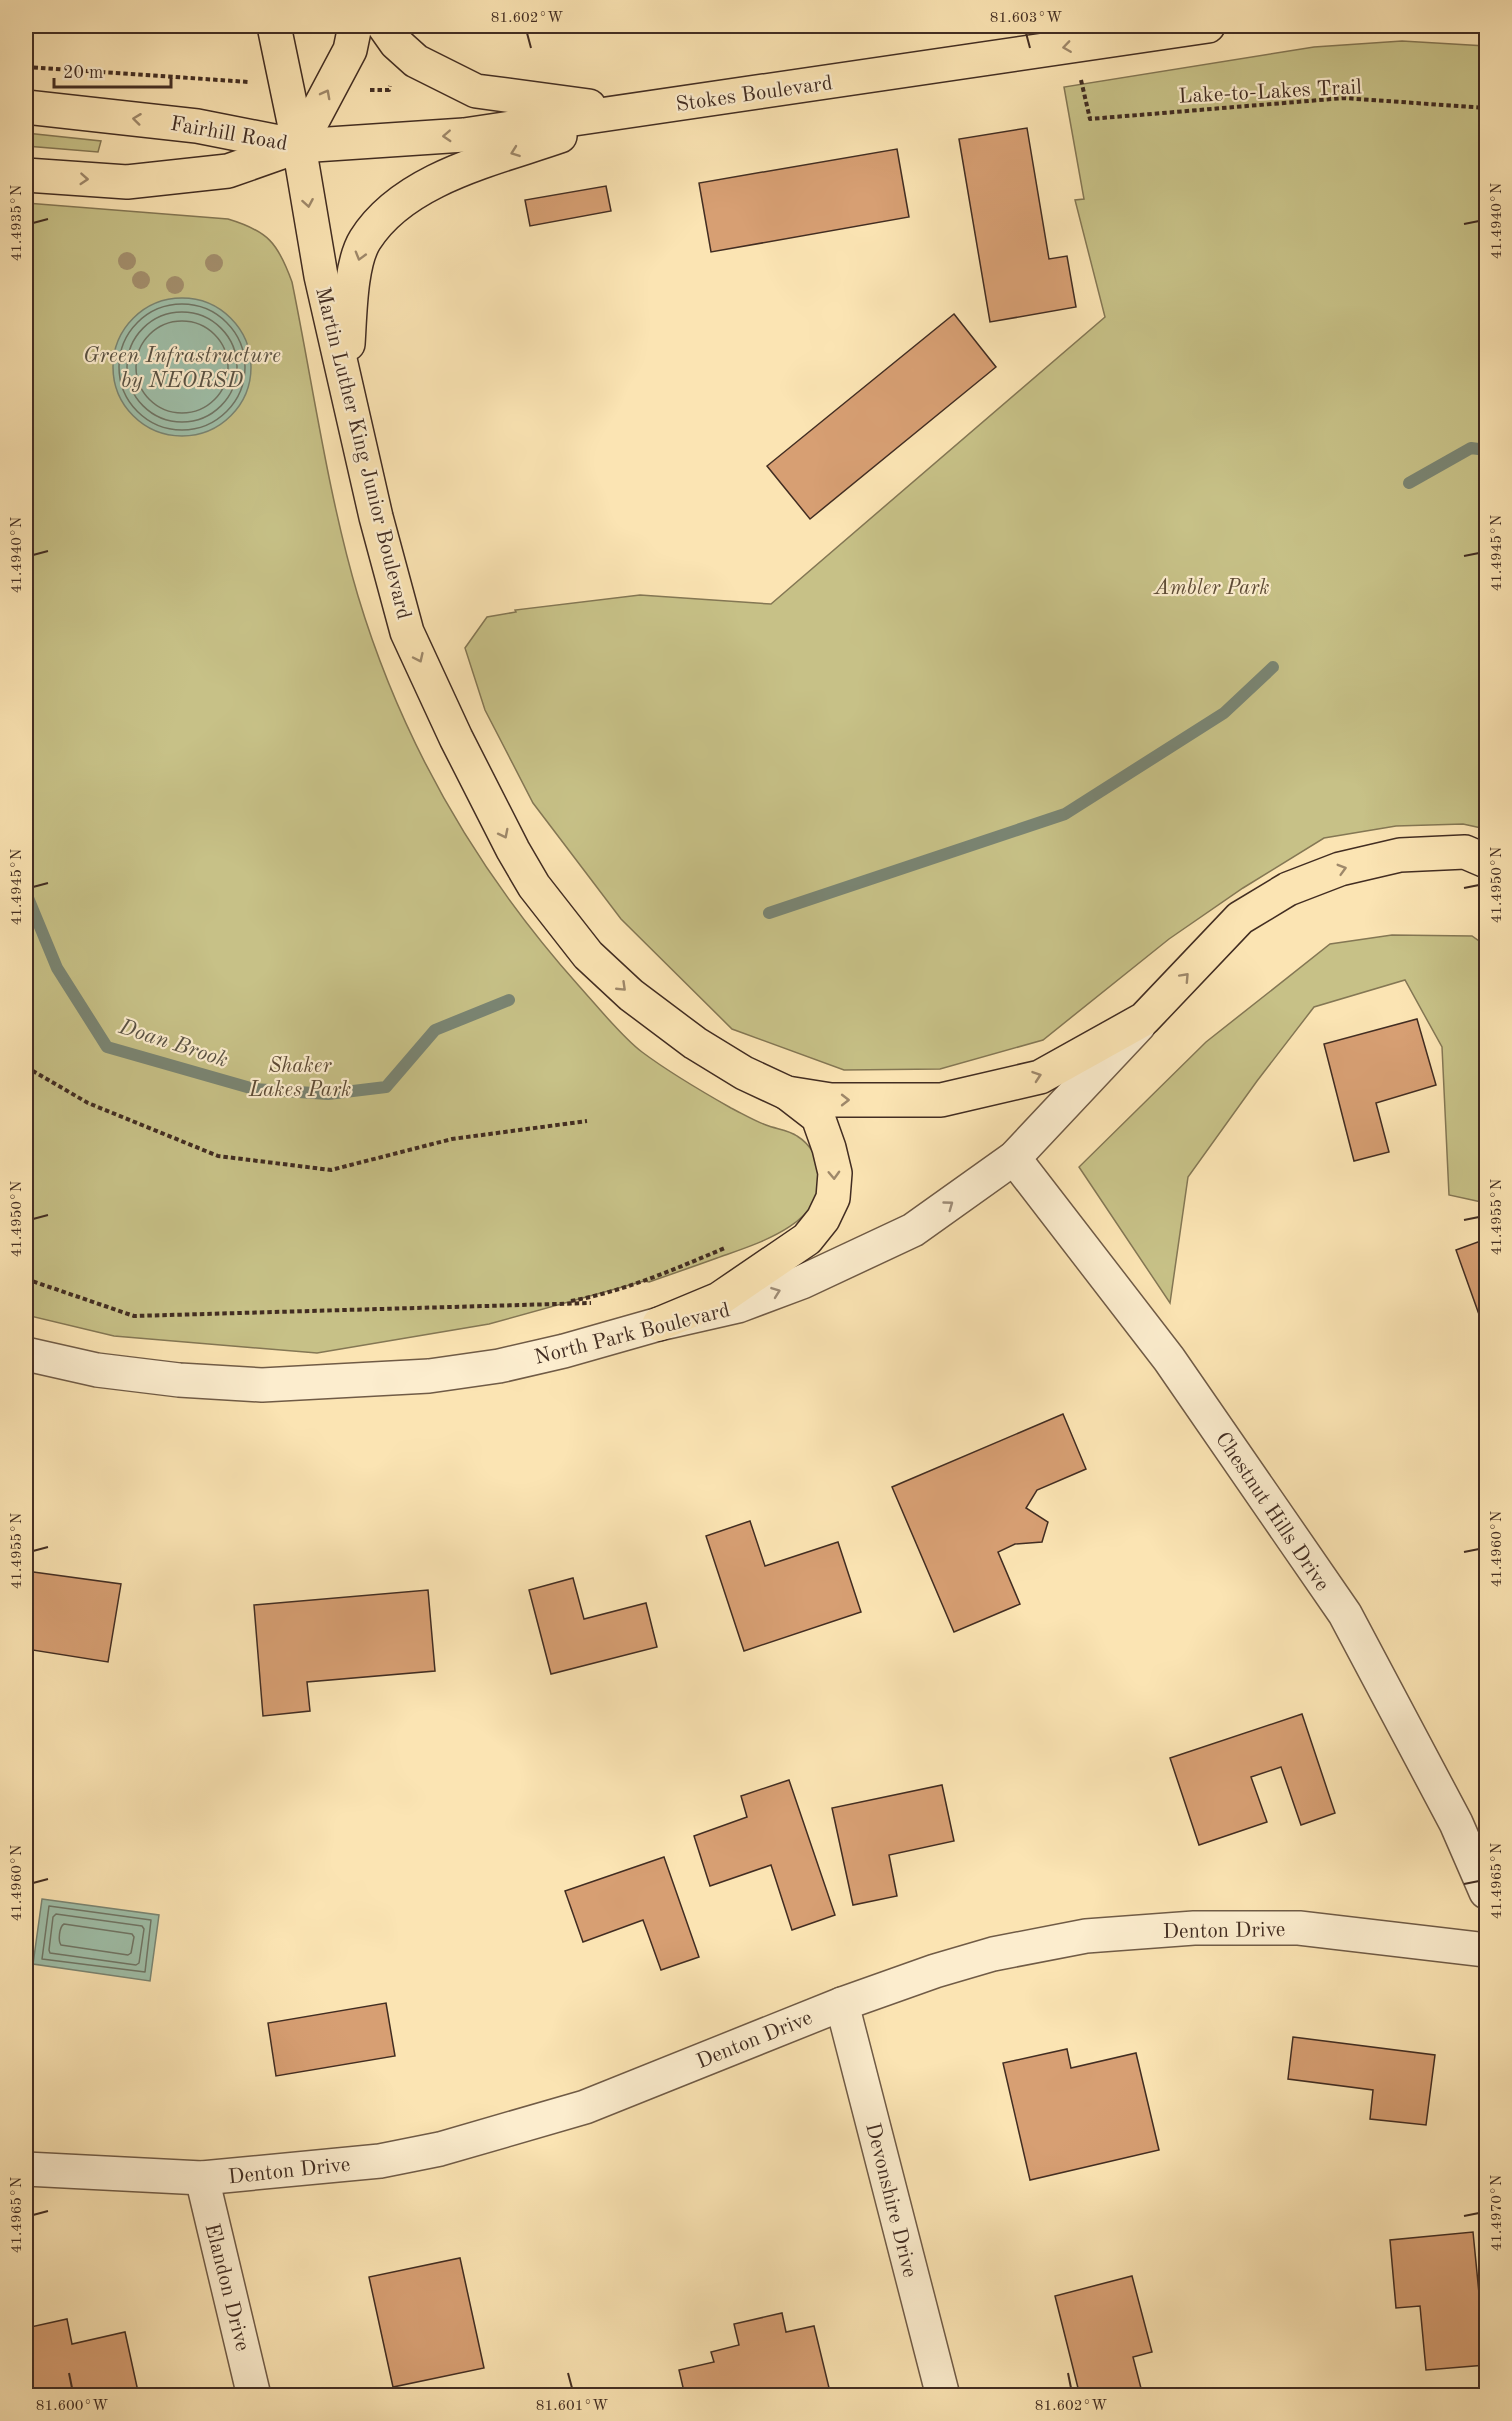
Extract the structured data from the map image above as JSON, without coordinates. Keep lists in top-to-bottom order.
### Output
{
  "streets": {
    "main road": ["Stokes Boulevard", "Fairhill Road", "Martin Luther King Junior Boulevard"],
    "street": [
      "North Park Boulevard",
      "Chestnut Hills Drive",
      "Denton Drive",
      "Devonshire Drive",
      "Elandon Drive"
    ],
    "path": ["Lake-to-Lakes Trail"]
  },
  "crossings": [
    ["Stokes Boulevard", "Fairhill Road"],
    ["Stokes Boulevard", "Martin Luther King Junior Boulevard"],
    ["Fairhill Road", "Martin Luther King Junior Boulevard"],
    ["Martin Luther King Junior Boulevard", "North Park Boulevard"],
    ["North Park Boulevard", "Chestnut Hills Drive"],
    ["Denton Drive", "Devonshire Drive"],
    ["Denton Drive", "Elandon Drive"]
  ],
  "one_way": ["Stokes Boulevard"],
  "water": ["Green Infrastructure by NEORSD", "Doan Brook"],
  "parks": ["Ambler Park", "Shaker Lakes Park"],
  "scale_bar": "20 m",
  "coordinates": [
    "81.602°W",
    "81.603°W",
    "41.4940°N",
    "41.4935°N",
    "41.4945°N",
    "41.4950°N",
    "41.4955°N",
    "41.4960°N",
    "41.4965°N",
    "41.4970°N",
    "81.600°W",
    "81.601°W"
  ]
}
